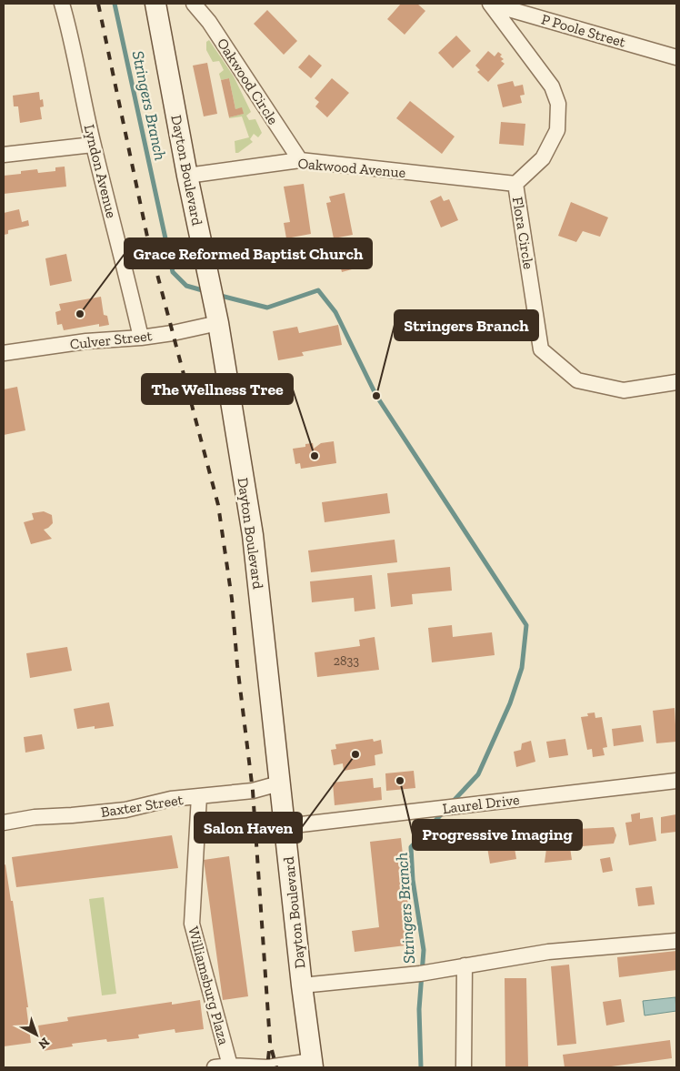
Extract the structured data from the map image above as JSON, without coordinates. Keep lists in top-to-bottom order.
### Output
{
  "streets": {
    "main road": ["Dayton Boulevard"],
    "street": [
      "P Poole Street",
      "Oakwood Circle",
      "Oakwood Avenue",
      "Lyndon Avenue",
      "Flora Circle",
      "Culver Street",
      "Laurel Drive",
      "Baxter Street",
      "Williamsburg Plaza"
    ]
  },
  "crossings": [
    ["P Poole Street", "Flora Circle"],
    ["Oakwood Circle", "Oakwood Avenue"],
    ["Oakwood Avenue", "Dayton Boulevard"],
    ["Oakwood Avenue", "Flora Circle"],
    ["Dayton Boulevard", "Culver Street"],
    ["Dayton Boulevard", "Laurel Drive"],
    ["Dayton Boulevard", "Baxter Street"],
    ["Lyndon Avenue", "Culver Street"],
    ["Baxter Street", "Williamsburg Plaza"]
  ],
  "water": ["Stringers Branch"],
  "places": [
    "Grace Reformed Baptist Church",
    "Stringers Branch",
    "The Wellness Tree",
    "Salon Haven",
    "Progressive Imaging"
  ],
  "house_numbers": ["2833"],
  "north": "bottom right"
}
